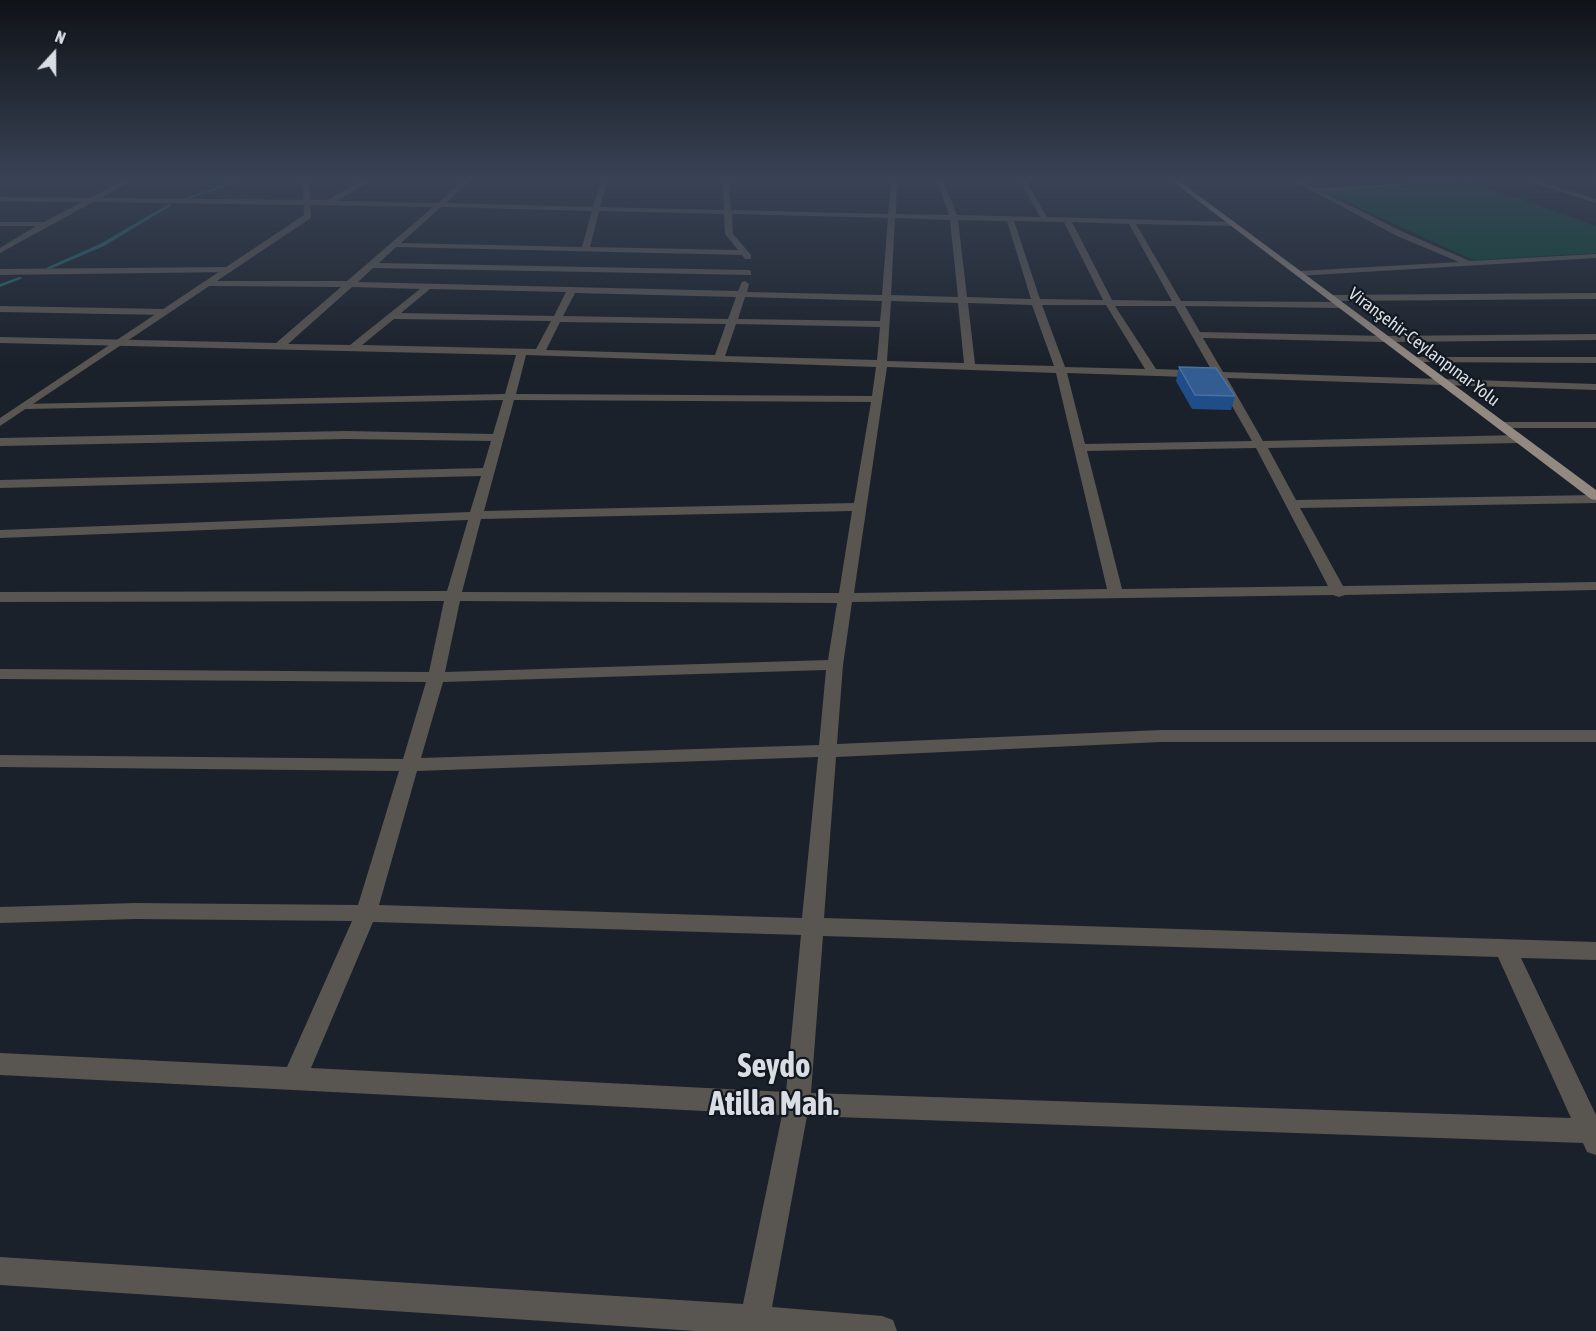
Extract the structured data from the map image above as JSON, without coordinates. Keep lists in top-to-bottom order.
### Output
{
  "streets": {
    "main road": ["Viranşehir-Ceylanpınar Yolu"]
  },
  "districts": ["Seydo Atilla Mah."],
  "north": "top"
}
